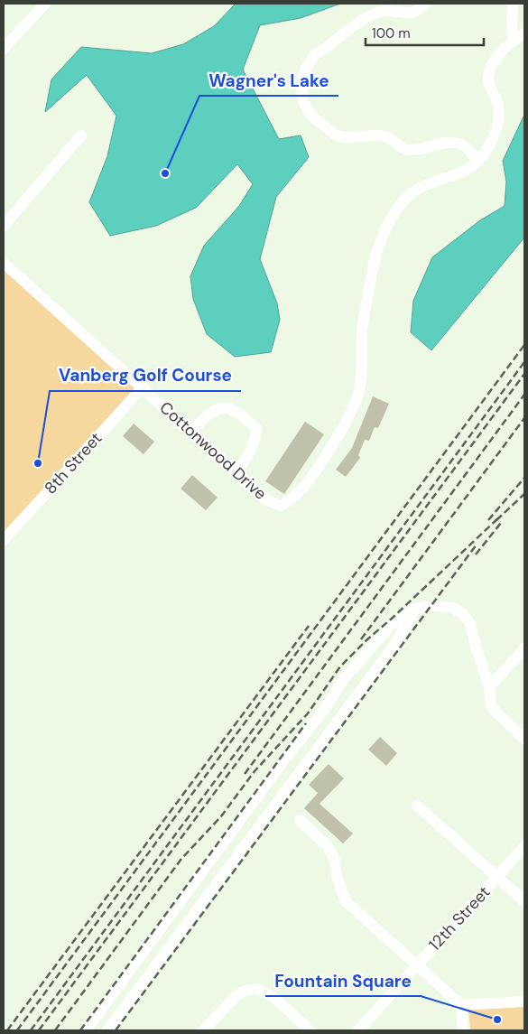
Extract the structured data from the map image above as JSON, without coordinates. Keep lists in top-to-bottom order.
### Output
{
  "streets": {
    "street": ["Cottonwood Drive", "8th Street", "12th Street"]
  },
  "crossings": [
    ["Cottonwood Drive", "8th Street"]
  ],
  "places": ["Wagner's Lake", "Vanberg Golf Course", "Fountain Square"],
  "scale_bar": "100 m"
}
